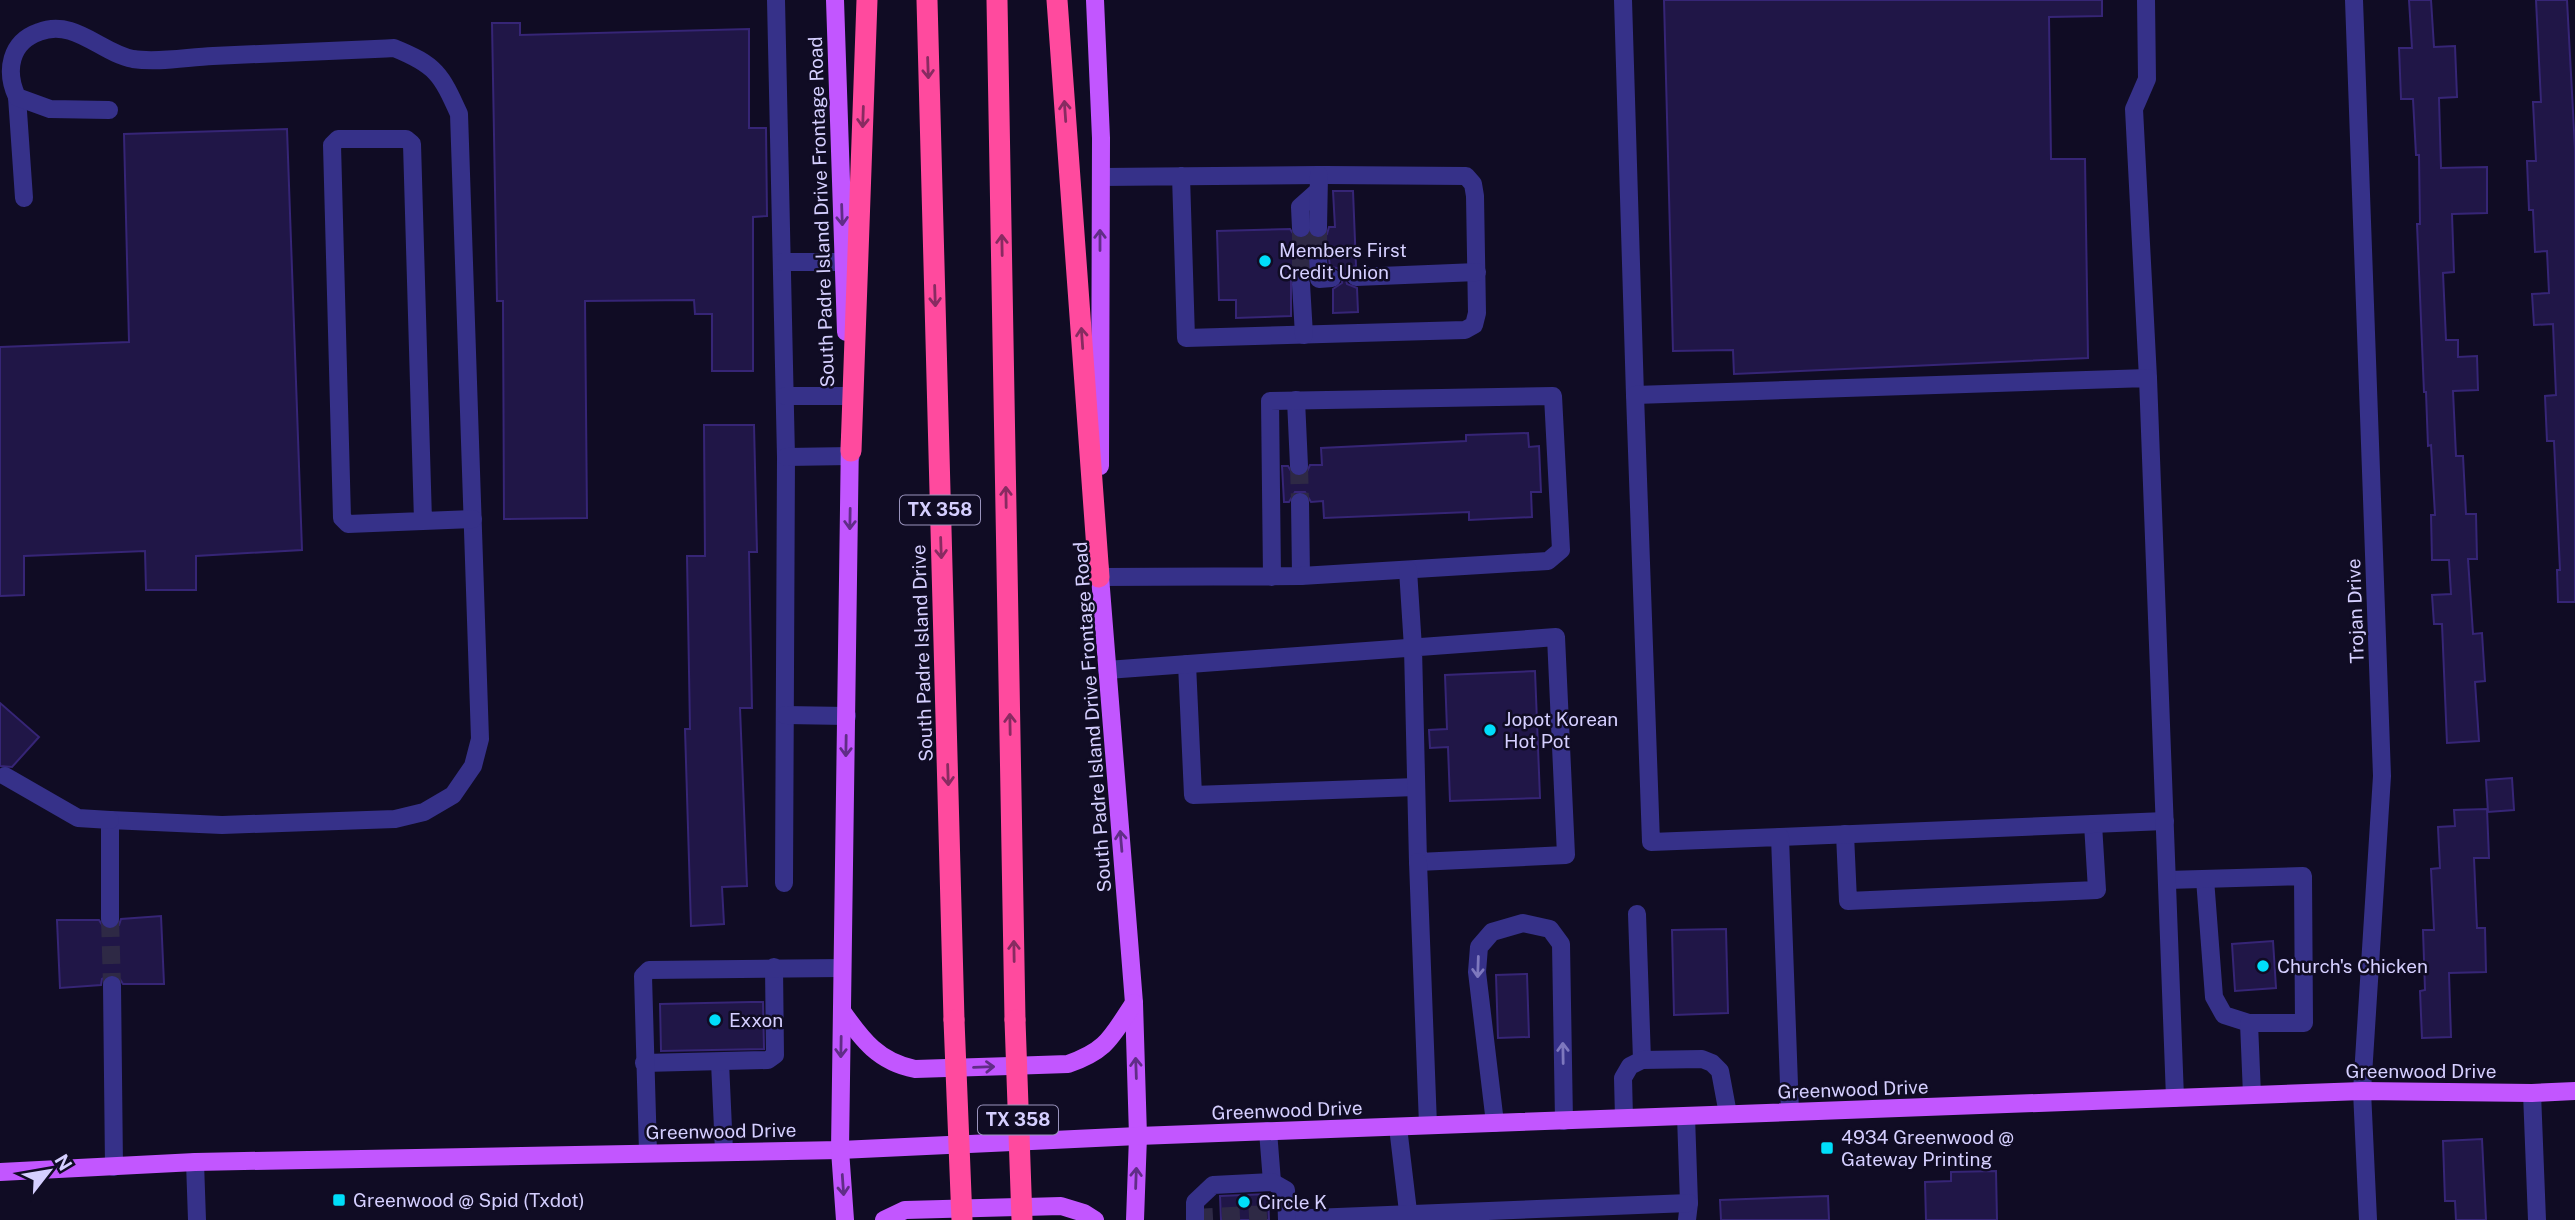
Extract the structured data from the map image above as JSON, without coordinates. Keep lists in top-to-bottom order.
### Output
{
  "streets": {
    "highway": ["TX 358", "South Padre Island Drive"],
    "main road": ["South Padre Island Drive Frontage Road", "Greenwood Drive"],
    "street": ["Trojan Drive"]
  },
  "crossings": [
    ["South Padre Island Drive Frontage Road", "Greenwood Drive"],
    ["Trojan Drive", "Greenwood Drive"]
  ],
  "places": {
    "other": [
      "Members First Credit Union",
      "Jopot Korean Hot Pot",
      "Church's Chicken",
      "Exxon",
      "Circle K"
    ],
    "transit": ["4934 Greenwood @ Gateway Printing", "Greenwood @ Spid (Txdot)"]
  },
  "north": "top right"
}
